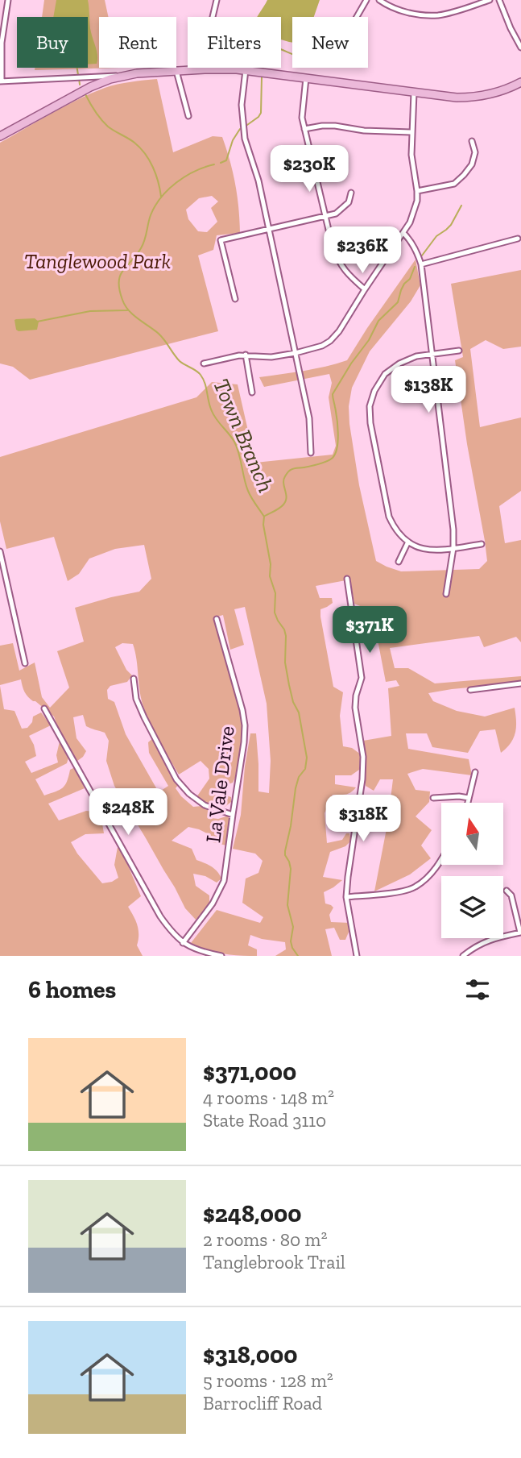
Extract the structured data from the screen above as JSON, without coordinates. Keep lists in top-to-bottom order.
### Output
{
  "streets": {
    "street": ["La Vale Drive"]
  },
  "water": ["Town Branch"],
  "parks": ["Tanglewood Park"],
  "north": "top",
  "page": {
    "chip": [
      "Buy",
      "Rent",
      "Filters",
      "New"
    ],
    "price": [
      "$230K",
      "$236K",
      "$138K",
      "$371K",
      "$248K",
      "$318K"
    ],
    "heading": "6 homes",
    "list": [
      {
        "name": "$371,000",
        "note": "4 rooms · 148 m² · State Road 3110"
      },
      {
        "name": "$248,000",
        "note": "2 rooms · 80 m² · Tanglebrook Trail"
      },
      {
        "name": "$318,000",
        "note": "5 rooms · 128 m² · Barrocliff Road"
      }
    ]
  }
}
